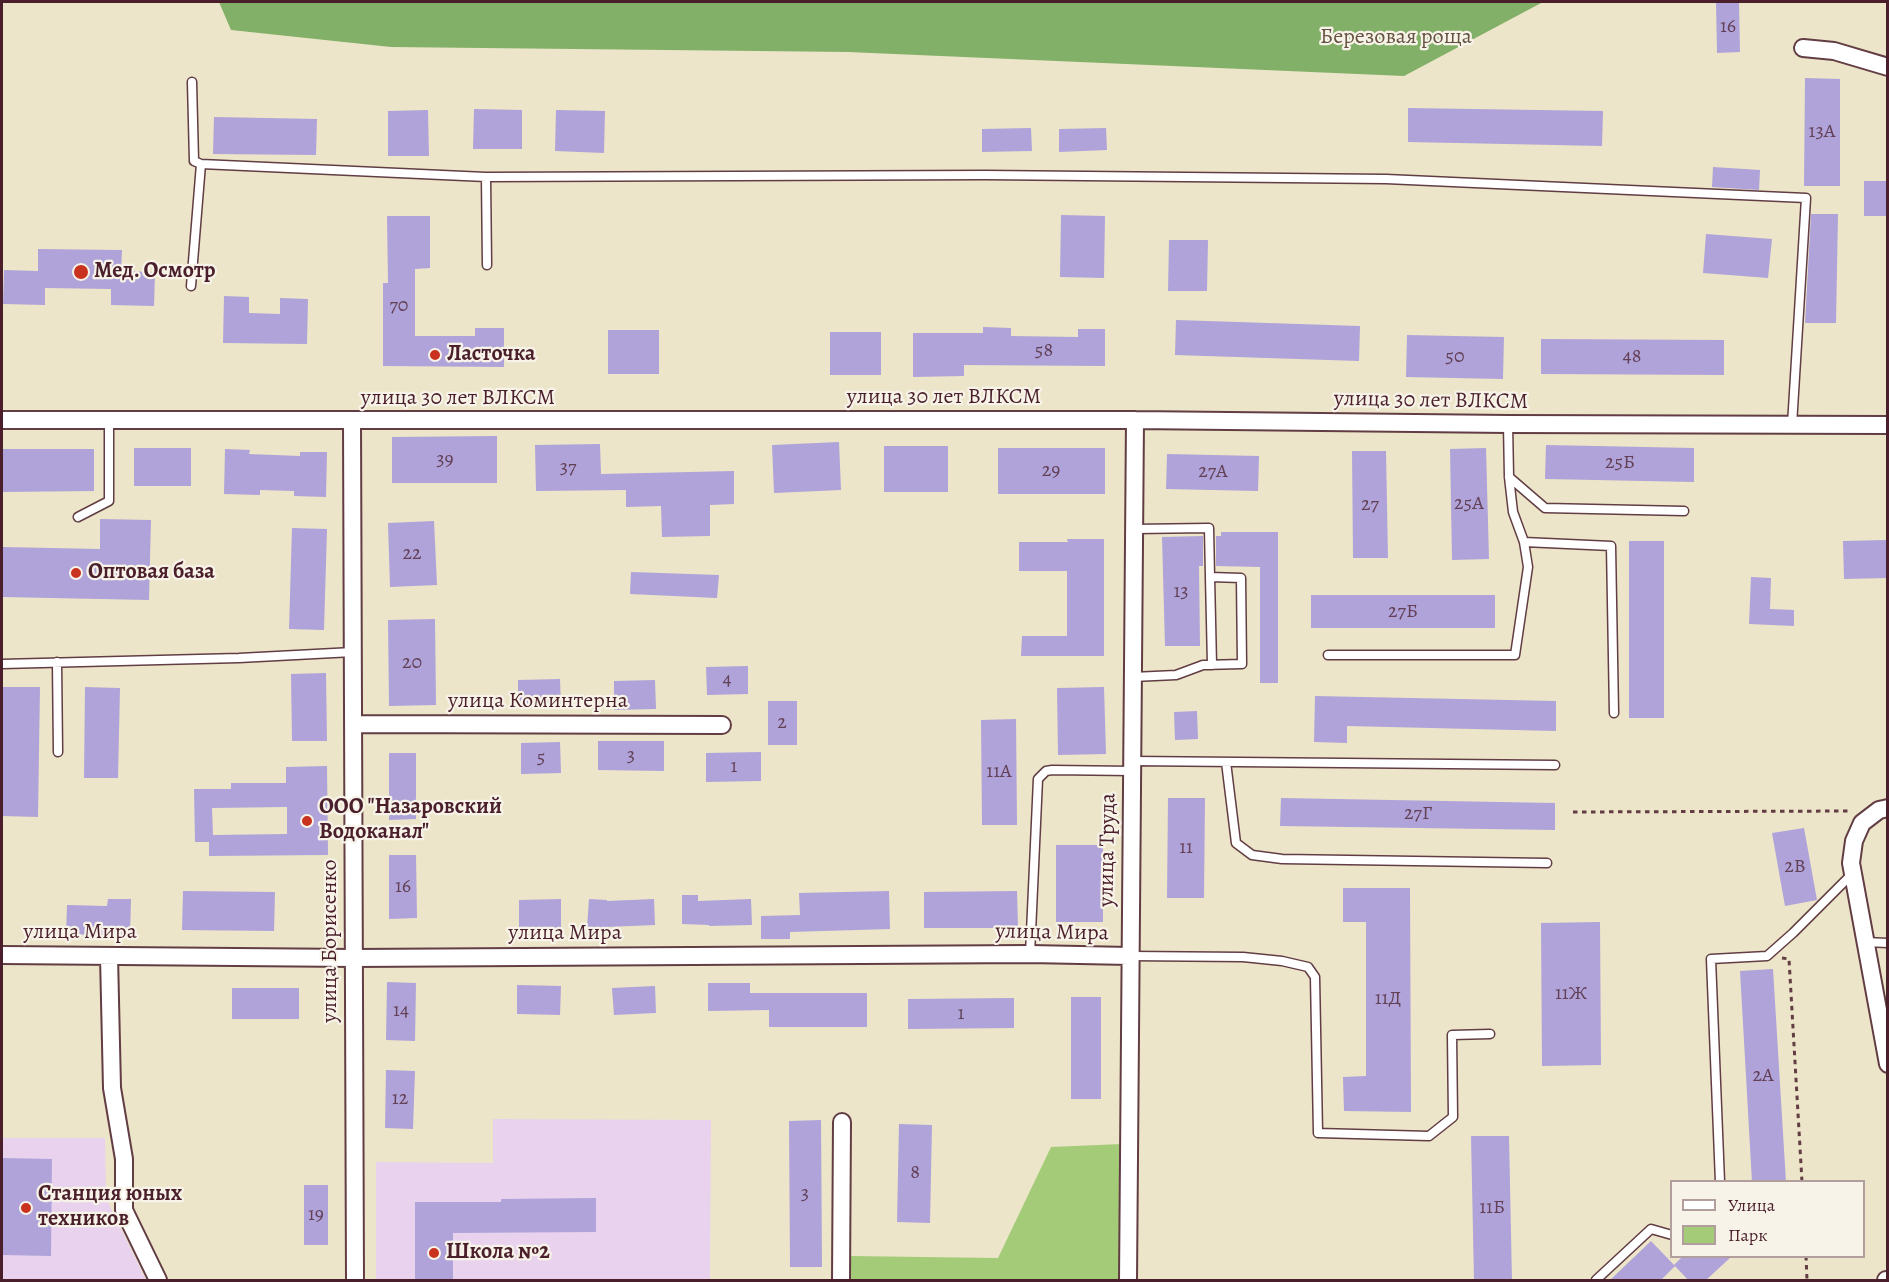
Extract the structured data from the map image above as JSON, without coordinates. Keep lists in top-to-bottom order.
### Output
{
  "streets": {
    "street": [
      "улица 30 лет ВЛКСМ",
      "улица Коминтерна",
      "улица Труда",
      "улица Мира",
      "улица Борисенко"
    ]
  },
  "crossings": [
    ["улица 30 лет ВЛКСМ", "улица Труда"],
    ["улица 30 лет ВЛКСМ", "улица Борисенко"],
    ["улица Коминтерна", "улица Борисенко"],
    ["улица Труда", "улица Мира"],
    ["улица Мира", "улица Борисенко"]
  ],
  "parks": ["Березовая роща"],
  "places": [
    "Мед. Осмотр",
    "Ласточка",
    "Оптовая база",
    "ООО \"Назаровский Водоканал\"",
    "Станция юных техников",
    "Школа №2"
  ],
  "house_numbers": [
    "16",
    "13А",
    "70",
    "58",
    "50",
    "48",
    "39",
    "25Б",
    "37",
    "29",
    "27А",
    "25А",
    "27",
    "22",
    "13",
    "27Б",
    "20",
    "4",
    "2",
    "3",
    "5",
    "1",
    "11А",
    "27Г",
    "11",
    "2В",
    "16",
    "11Ж",
    "11Д",
    "14",
    "1",
    "2А",
    "12",
    "8",
    "3",
    "11Б",
    "19"
  ],
  "legend": ["Улица", "Парк"]
}
